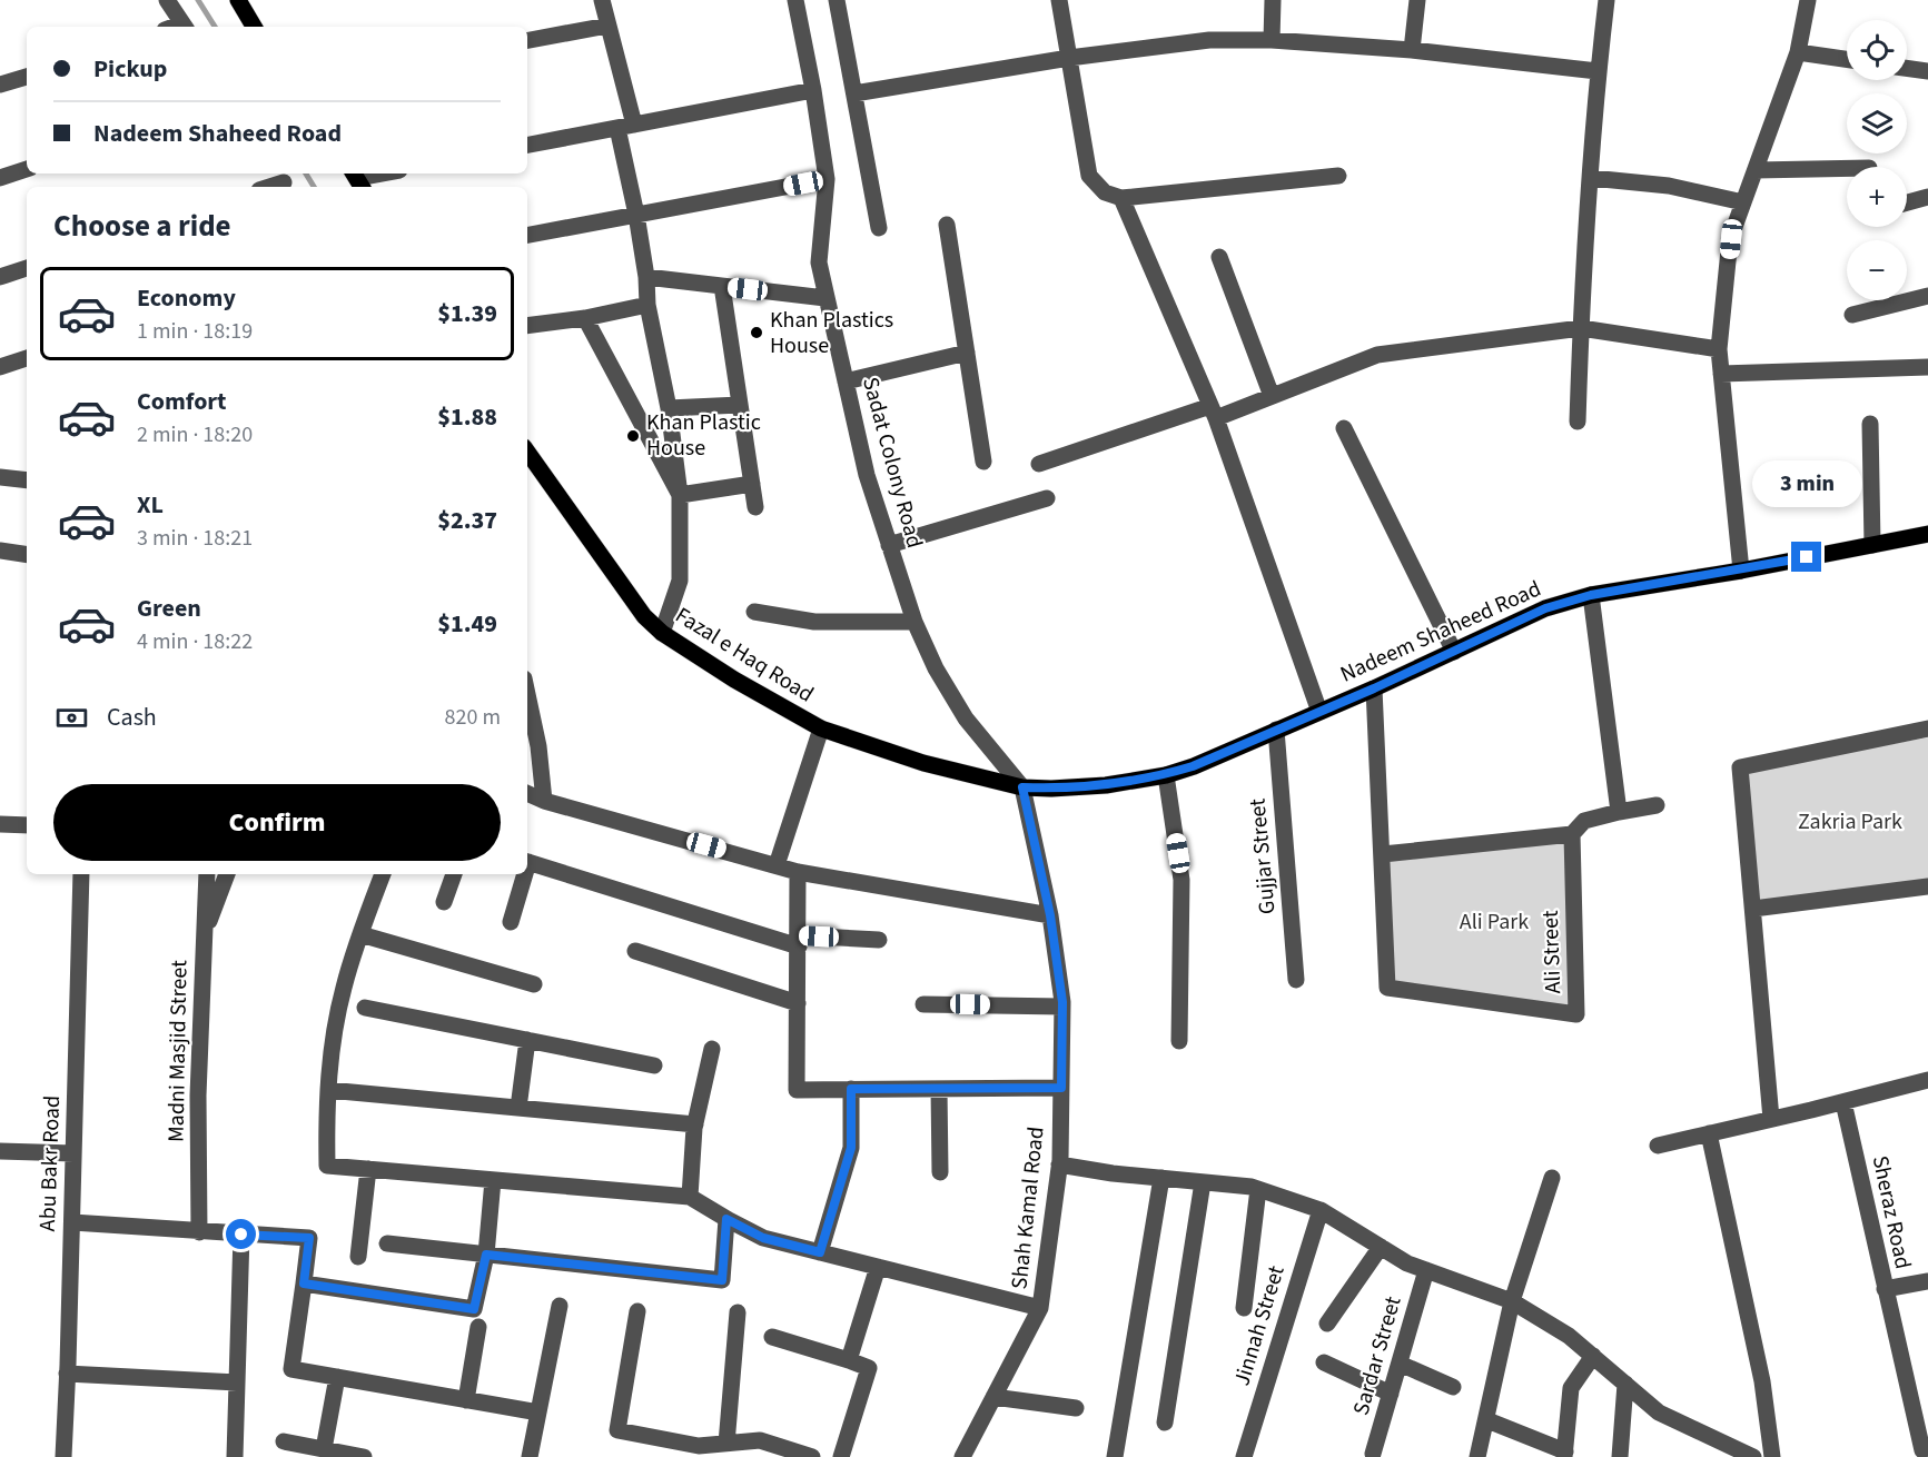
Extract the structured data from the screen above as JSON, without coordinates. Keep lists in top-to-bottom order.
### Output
{
  "streets": {
    "main road": ["Nadeem Shaheed Road", "Fazal e Haq Road"],
    "street": [
      "Sadat Colony Road",
      "Gujjar Street",
      "Ali Street",
      "Madni Masjid Street",
      "Abu Bakr Road",
      "Shah Kamal Road",
      "Sheraz Road",
      "Jinnah Street",
      "Sardar Street"
    ]
  },
  "crossings": [
    ["Sadat Colony Road", "Nadeem Shaheed Road"],
    ["Sadat Colony Road", "Fazal e Haq Road"],
    ["Sadat Colony Road", "Shah Kamal Road"],
    ["Nadeem Shaheed Road", "Fazal e Haq Road"],
    ["Nadeem Shaheed Road", "Gujjar Street"],
    ["Nadeem Shaheed Road", "Ali Street"],
    ["Nadeem Shaheed Road", "Shah Kamal Road"],
    ["Fazal e Haq Road", "Shah Kamal Road"]
  ],
  "parks": ["Zakria Park", "Ali Park"],
  "places": ["Khan Plastics House", "Khan Plastic House"],
  "page": {
    "map_buttons": ["+", "−"],
    "banner": ["Pickup", "Nadeem Shaheed Road"],
    "heading": "Choose a ride",
    "list": [
      {
        "name": "Economy",
        "note": "1 min · 18:19",
        "value": "$1.39"
      },
      {
        "name": "Comfort",
        "note": "2 min · 18:20",
        "value": "$1.88"
      },
      {
        "name": "XL",
        "note": "3 min · 18:21",
        "value": "$2.37"
      },
      {
        "name": "Green",
        "note": "4 min · 18:22",
        "value": "$1.49"
      }
    ],
    "bubble": "3 min",
    "pay": ["Cash", "820 m"],
    "buttons": "Confirm"
  }
}
